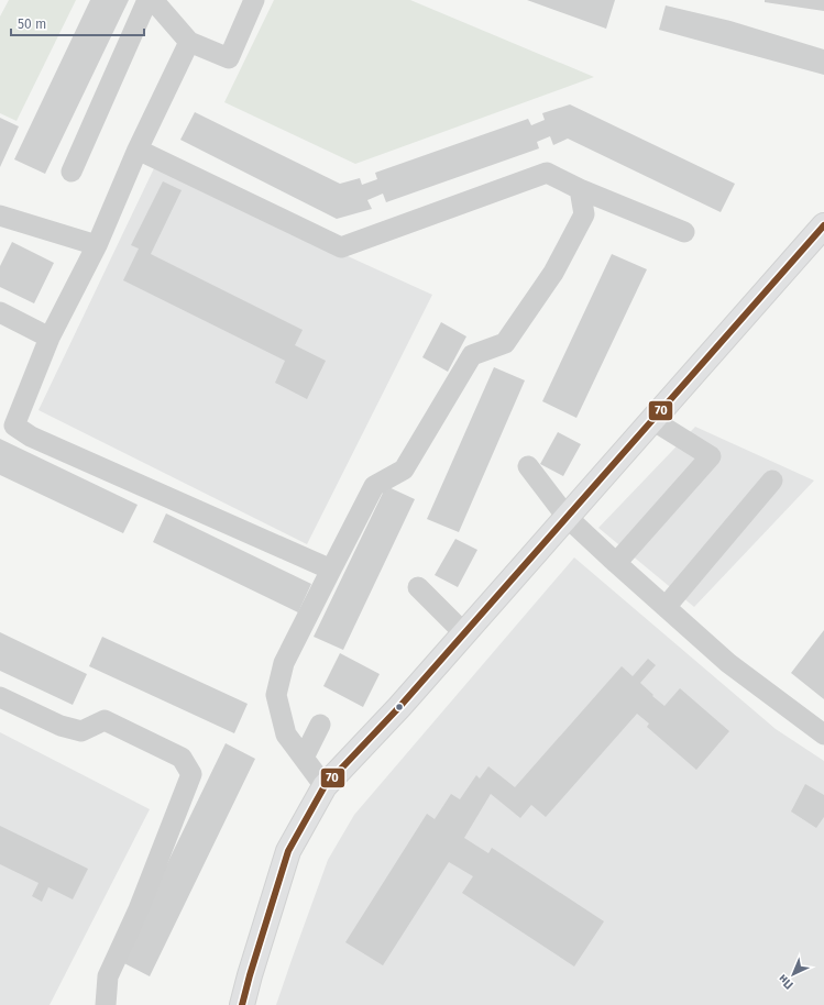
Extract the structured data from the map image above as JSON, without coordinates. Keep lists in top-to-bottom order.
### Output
{
  "lines": ["transit line 70"],
  "scale_bar": "50 m",
  "north": "bottom left"
}
